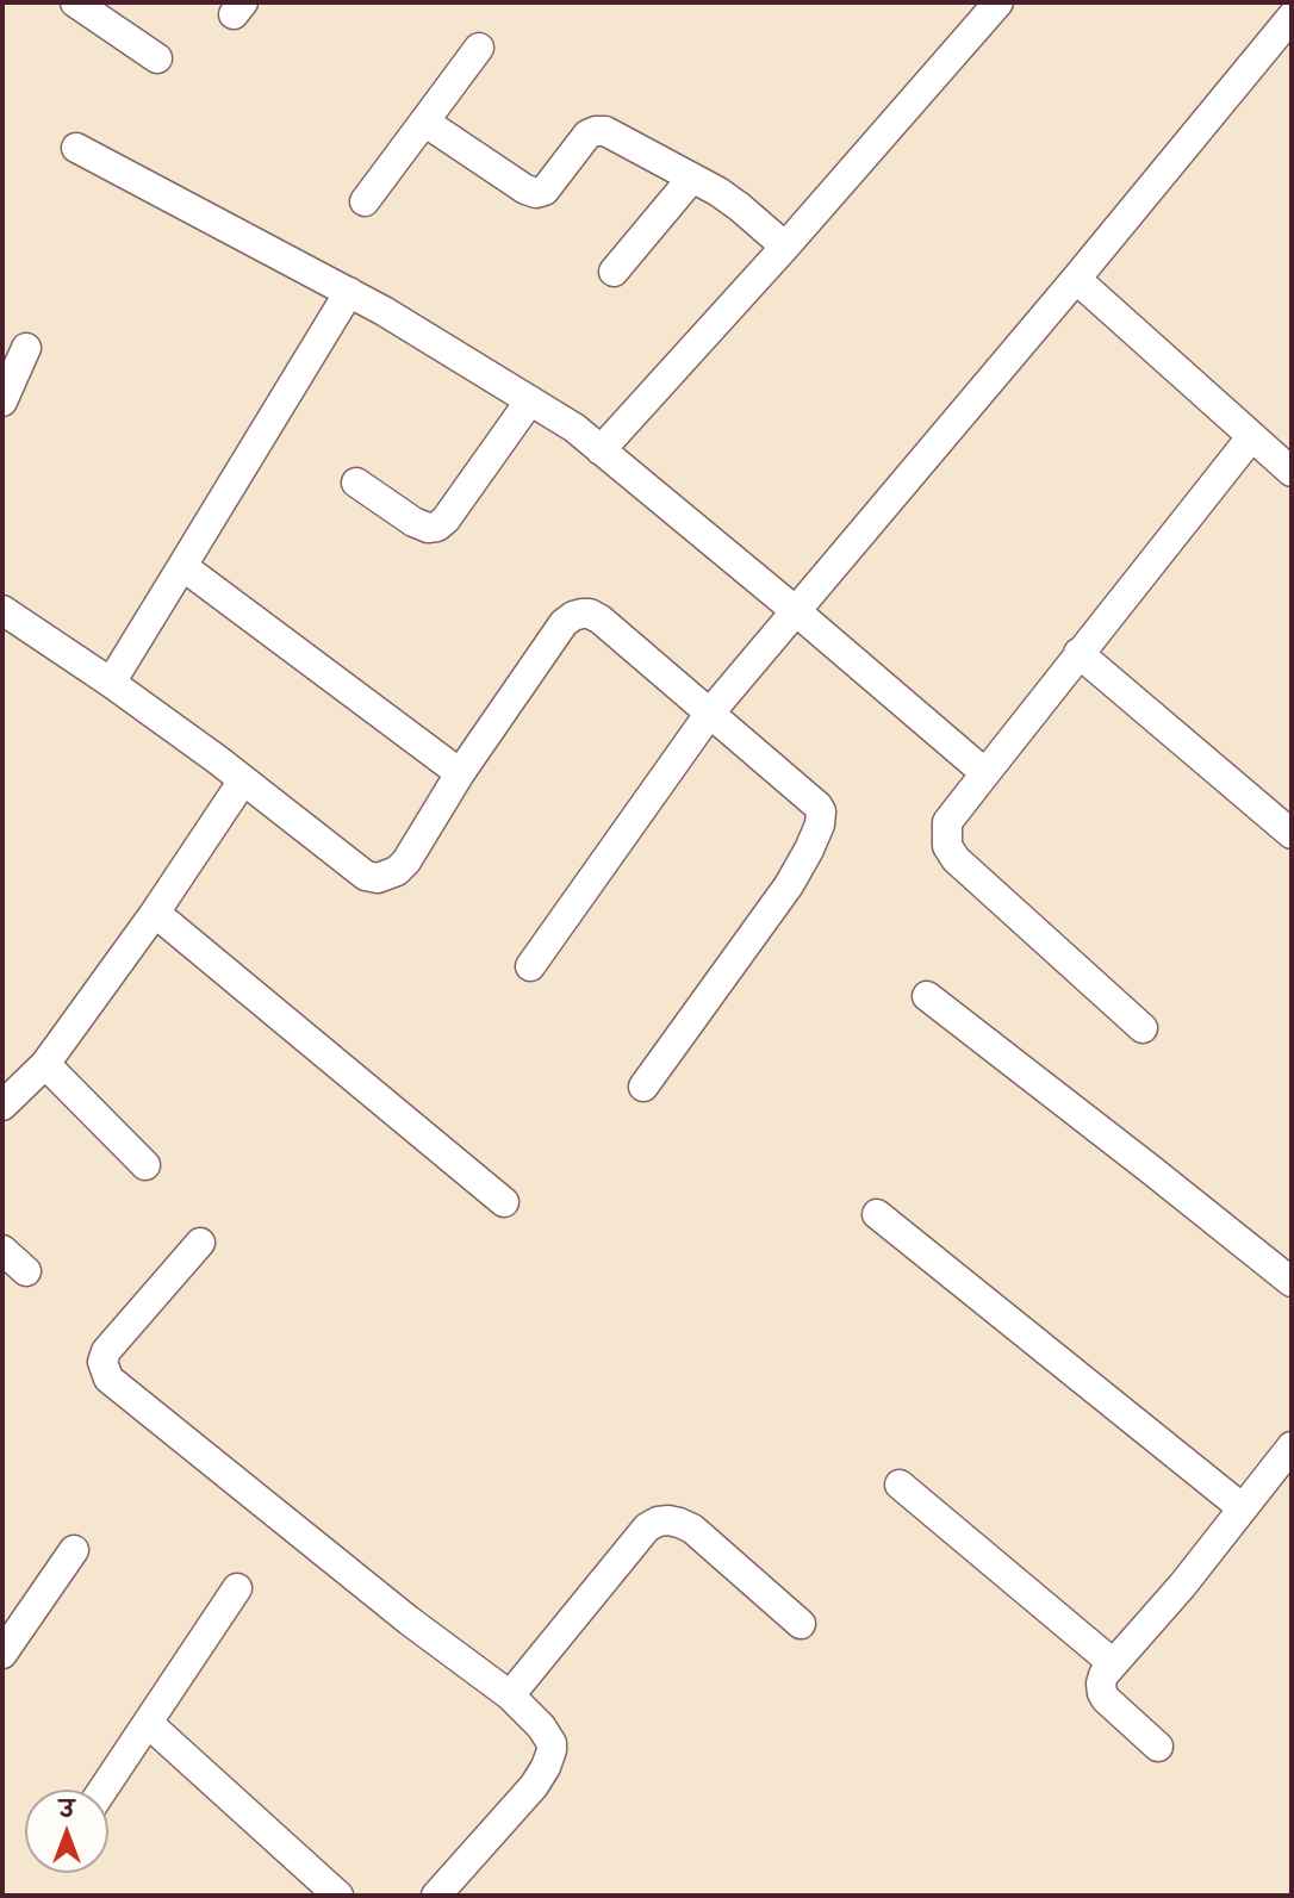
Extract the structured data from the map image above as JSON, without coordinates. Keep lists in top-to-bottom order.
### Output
{
  "north": "top"
}
